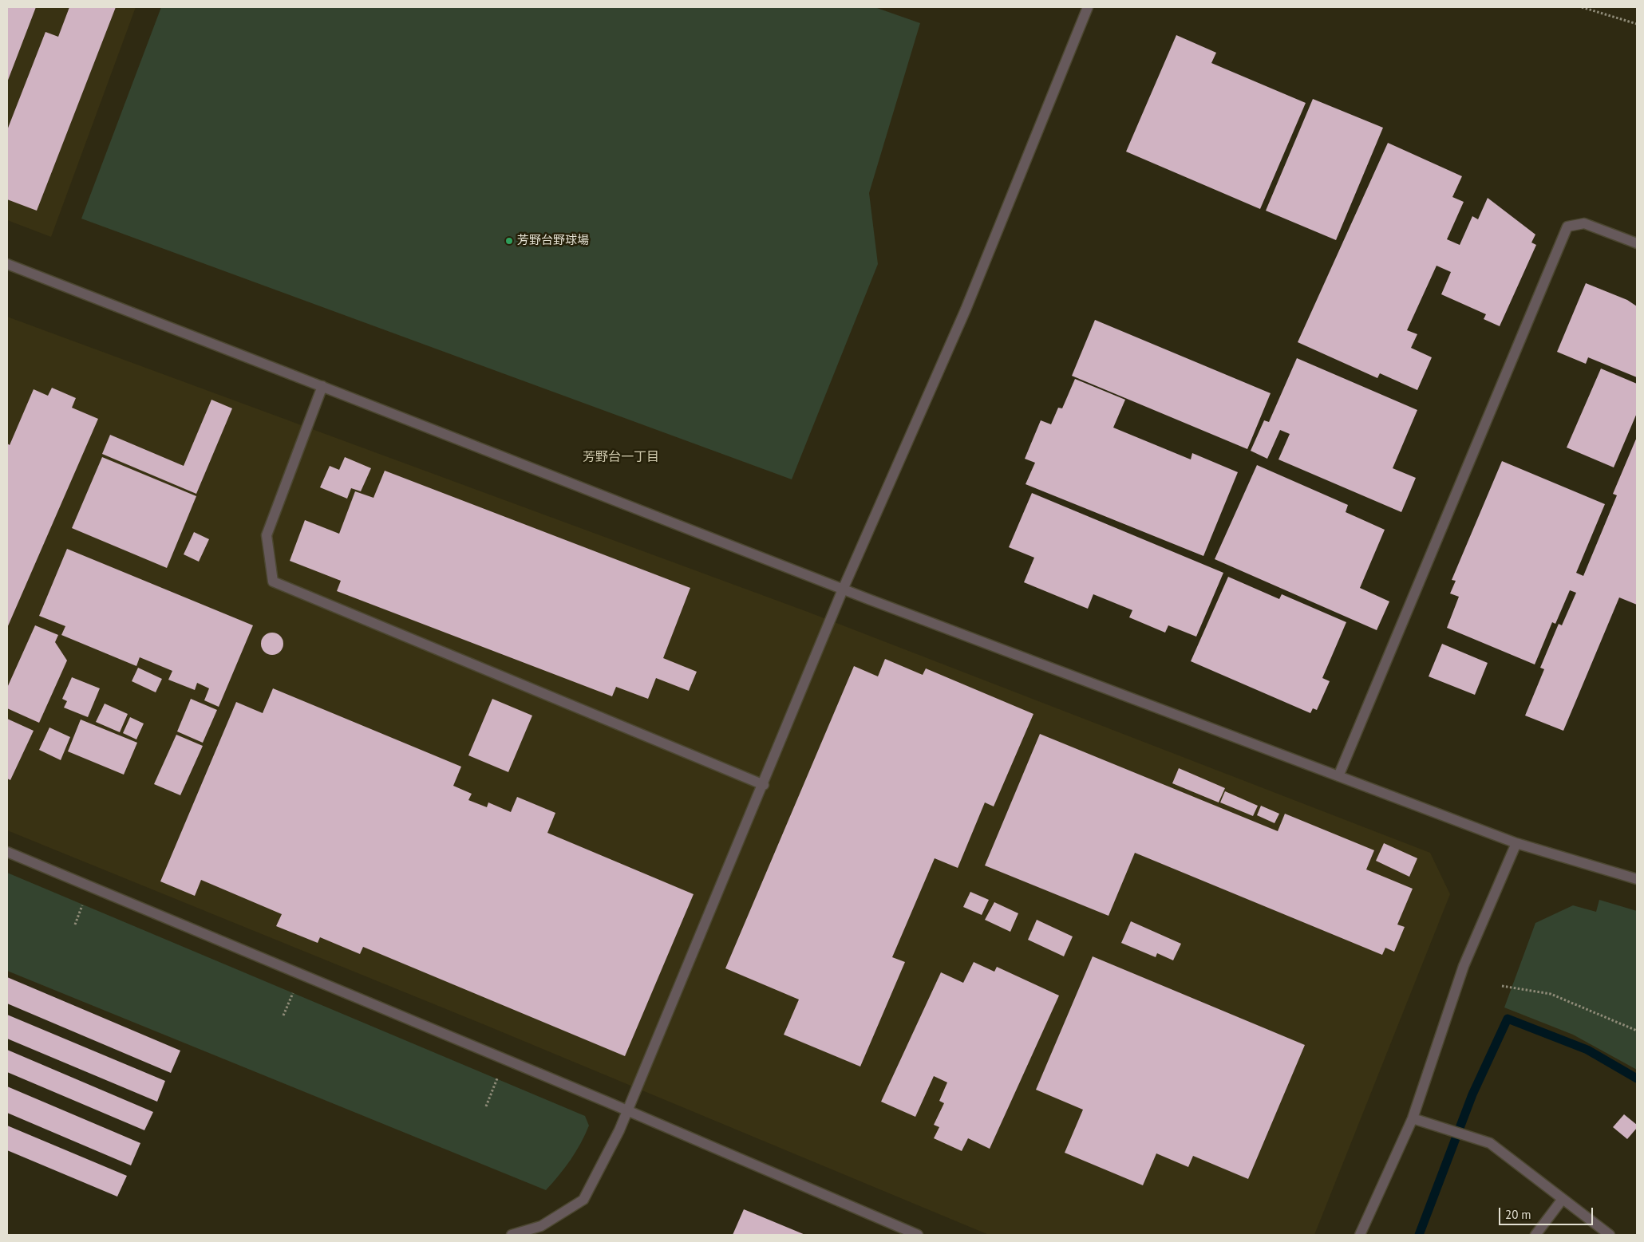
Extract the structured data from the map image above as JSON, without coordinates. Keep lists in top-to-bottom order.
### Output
{
  "districts": ["芳野台一丁目"],
  "places": ["芳野台野球場"],
  "scale_bar": "20 m"
}
